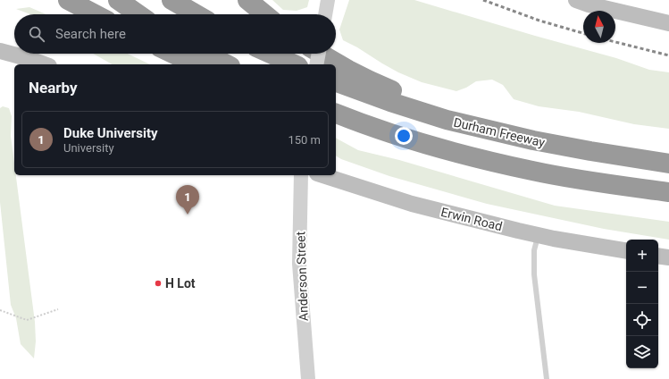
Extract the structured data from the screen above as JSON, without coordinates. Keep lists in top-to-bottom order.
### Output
{
  "streets": {
    "highway": ["Durham Freeway"],
    "main road": ["Erwin Road"],
    "street": ["Anderson Street"]
  },
  "places": ["H Lot"],
  "north": "top",
  "page": {
    "search": "Search here",
    "heading": "Nearby",
    "list": [
      {
        "mark": "1",
        "name": "Duke University",
        "note": "University",
        "value": "150 m"
      }
    ],
    "pins": "1",
    "map_buttons": ["+", "−"]
  }
}
